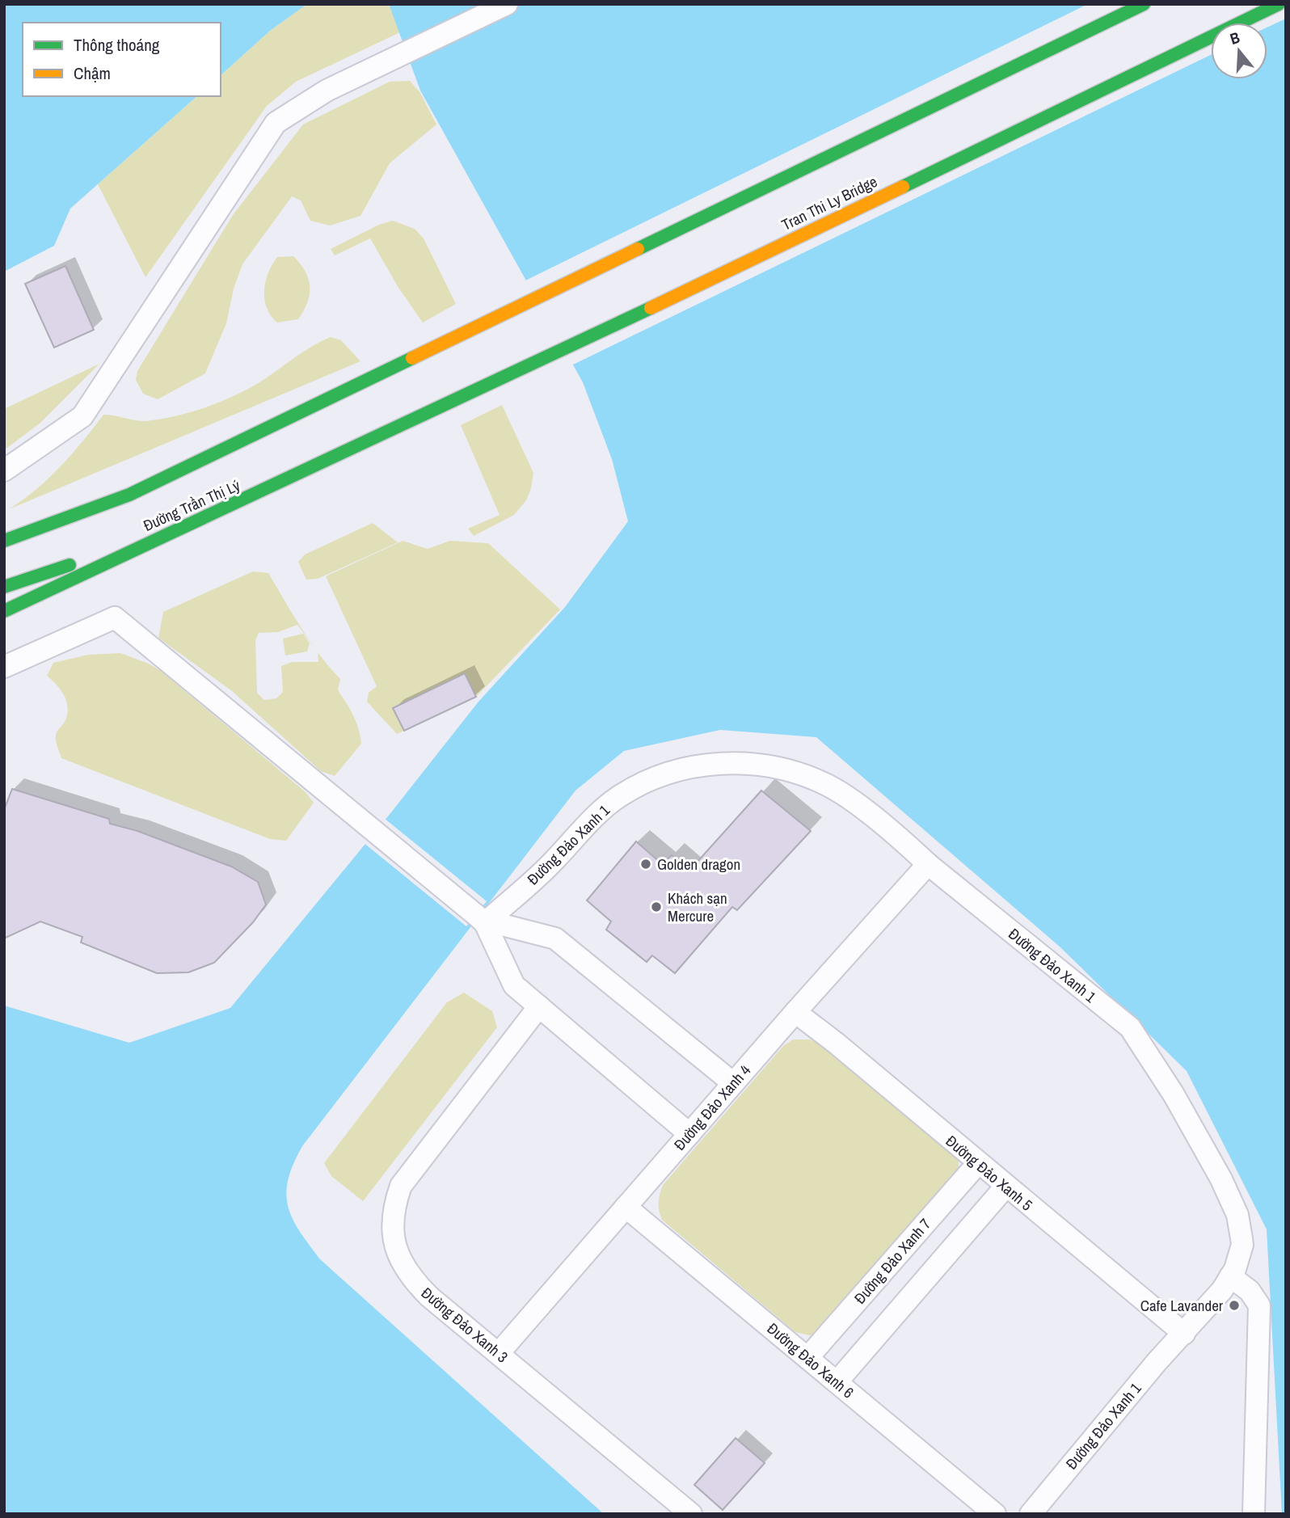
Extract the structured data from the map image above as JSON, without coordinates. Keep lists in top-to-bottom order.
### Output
{
  "streets": {
    "main road": ["Tran Thi Ly Bridge", "Đường Trần Thị Lý"],
    "street": [
      "Đường Đảo Xanh 1",
      "Đường Đảo Xanh 4",
      "Đường Đảo Xanh 5",
      "Đường Đảo Xanh 7",
      "Đường Đảo Xanh 3",
      "Đường Đảo Xanh 6"
    ]
  },
  "crossings": [
    ["Tran Thi Ly Bridge", "Đường Trần Thị Lý"],
    ["Đường Đảo Xanh 1", "Đường Đảo Xanh 4"],
    ["Đường Đảo Xanh 1", "Đường Đảo Xanh 5"],
    ["Đường Đảo Xanh 4", "Đường Đảo Xanh 5"],
    ["Đường Đảo Xanh 4", "Đường Đảo Xanh 3"],
    ["Đường Đảo Xanh 4", "Đường Đảo Xanh 6"],
    ["Đường Đảo Xanh 5", "Đường Đảo Xanh 7"],
    ["Đường Đảo Xanh 7", "Đường Đảo Xanh 6"]
  ],
  "places": ["Golden dragon", "Khách sạn Mercure", "Cafe Lavander"],
  "legend": ["Thông thoáng", "Chậm"],
  "north": "top"
}
